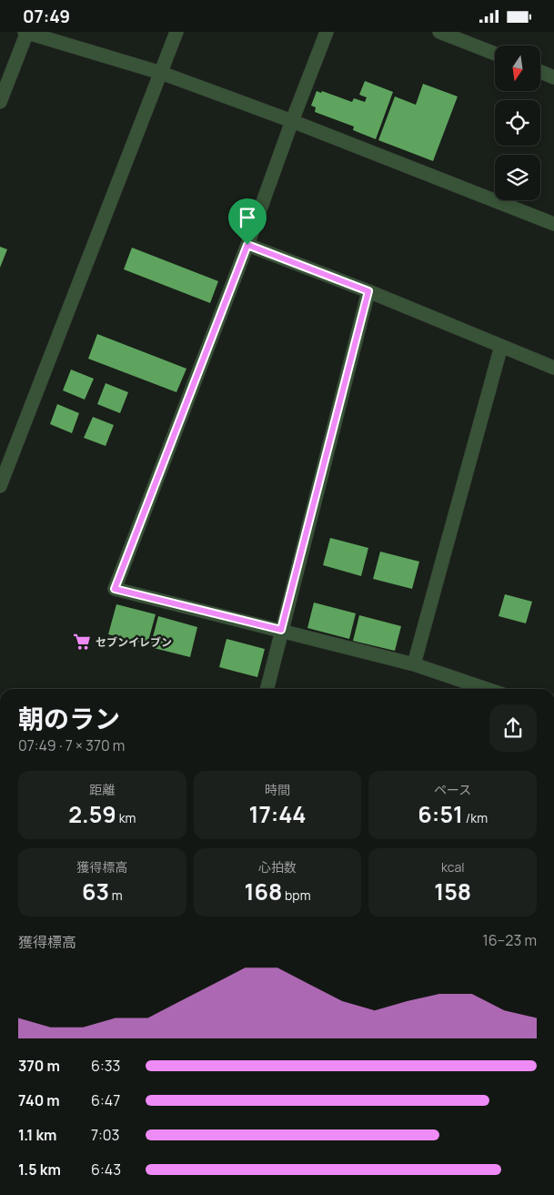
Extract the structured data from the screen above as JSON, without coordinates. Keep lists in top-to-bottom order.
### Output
{
  "places": {
    "supermarket": ["セブンイレブン"]
  },
  "north": "bottom",
  "page": {
    "status": "07:49",
    "heading": ["朝のラン", "07:49 · 7 × 370 m"],
    "stats": [
      ["距離", "2.59 km"],
      ["時間", "17:44"],
      ["ペース", "6:51 /km"],
      ["獲得標高", "63 m"],
      ["心拍数", "168 bpm"],
      ["kcal", "158"]
    ],
    "chart": ["獲得標高", "16–23 m"],
    "list": [
      {
        "name": "370 m",
        "note": "6:33"
      },
      {
        "name": "740 m",
        "note": "6:47"
      },
      {
        "name": "1.1 km",
        "note": "7:03"
      },
      {
        "name": "1.5 km",
        "note": "6:43"
      }
    ]
  }
}
